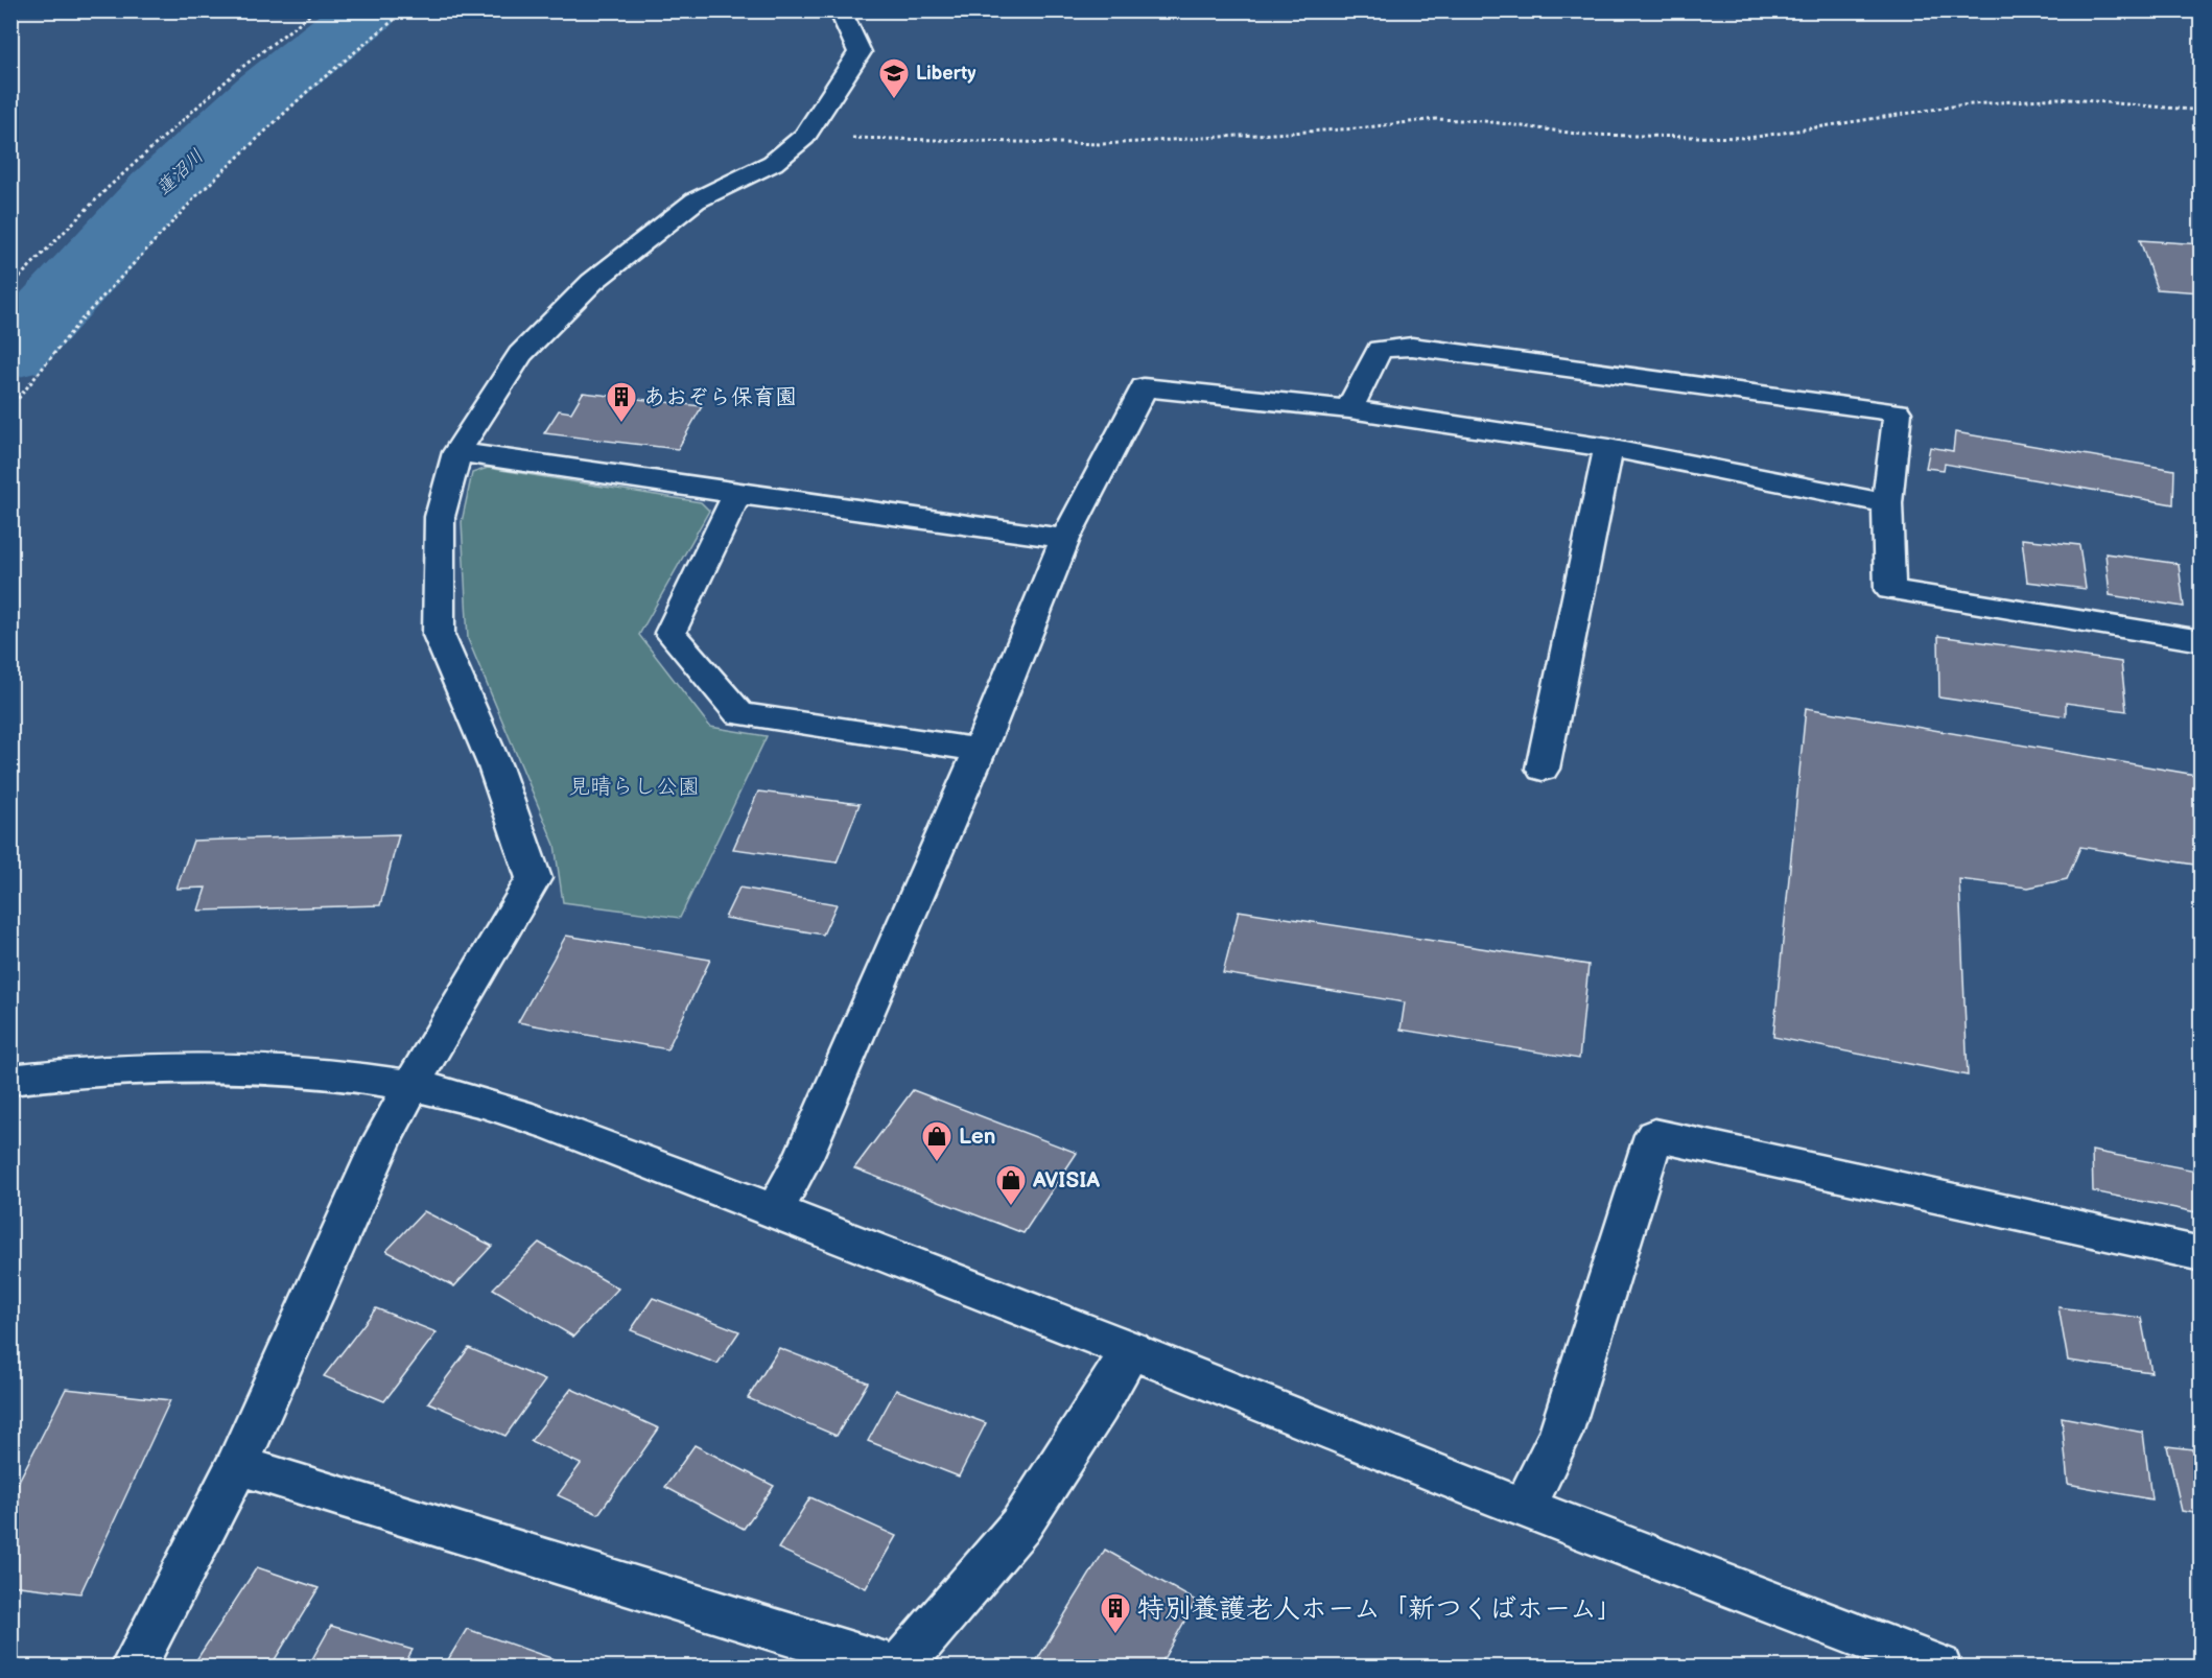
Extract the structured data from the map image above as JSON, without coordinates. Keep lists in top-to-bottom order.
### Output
{
  "water": ["蓮沼川"],
  "parks": ["見晴らし公園"],
  "places": {
    "school or university": ["Liberty"],
    "building": ["あおぞら保育園", "特別養護老人ホーム「新つくばホーム」"],
    "shop": ["Len", "AVISIA"]
  }
}
